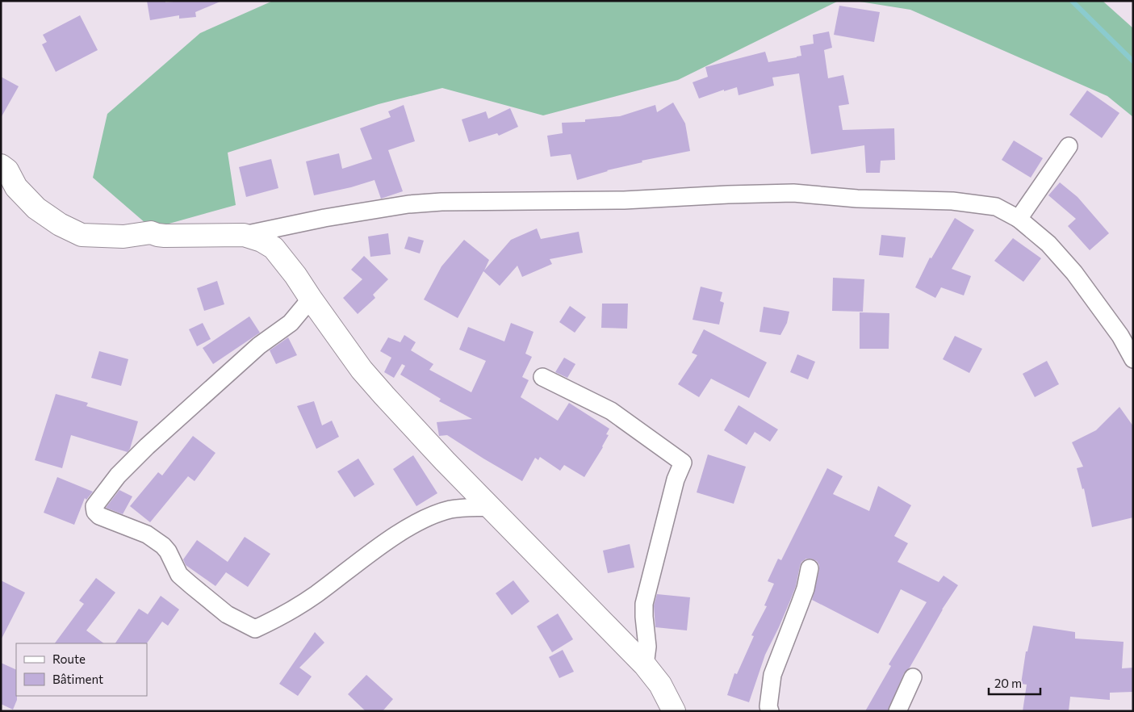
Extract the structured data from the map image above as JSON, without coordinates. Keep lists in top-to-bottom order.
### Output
{
  "legend": ["Route", "Bâtiment"],
  "scale_bar": "20 m"
}
